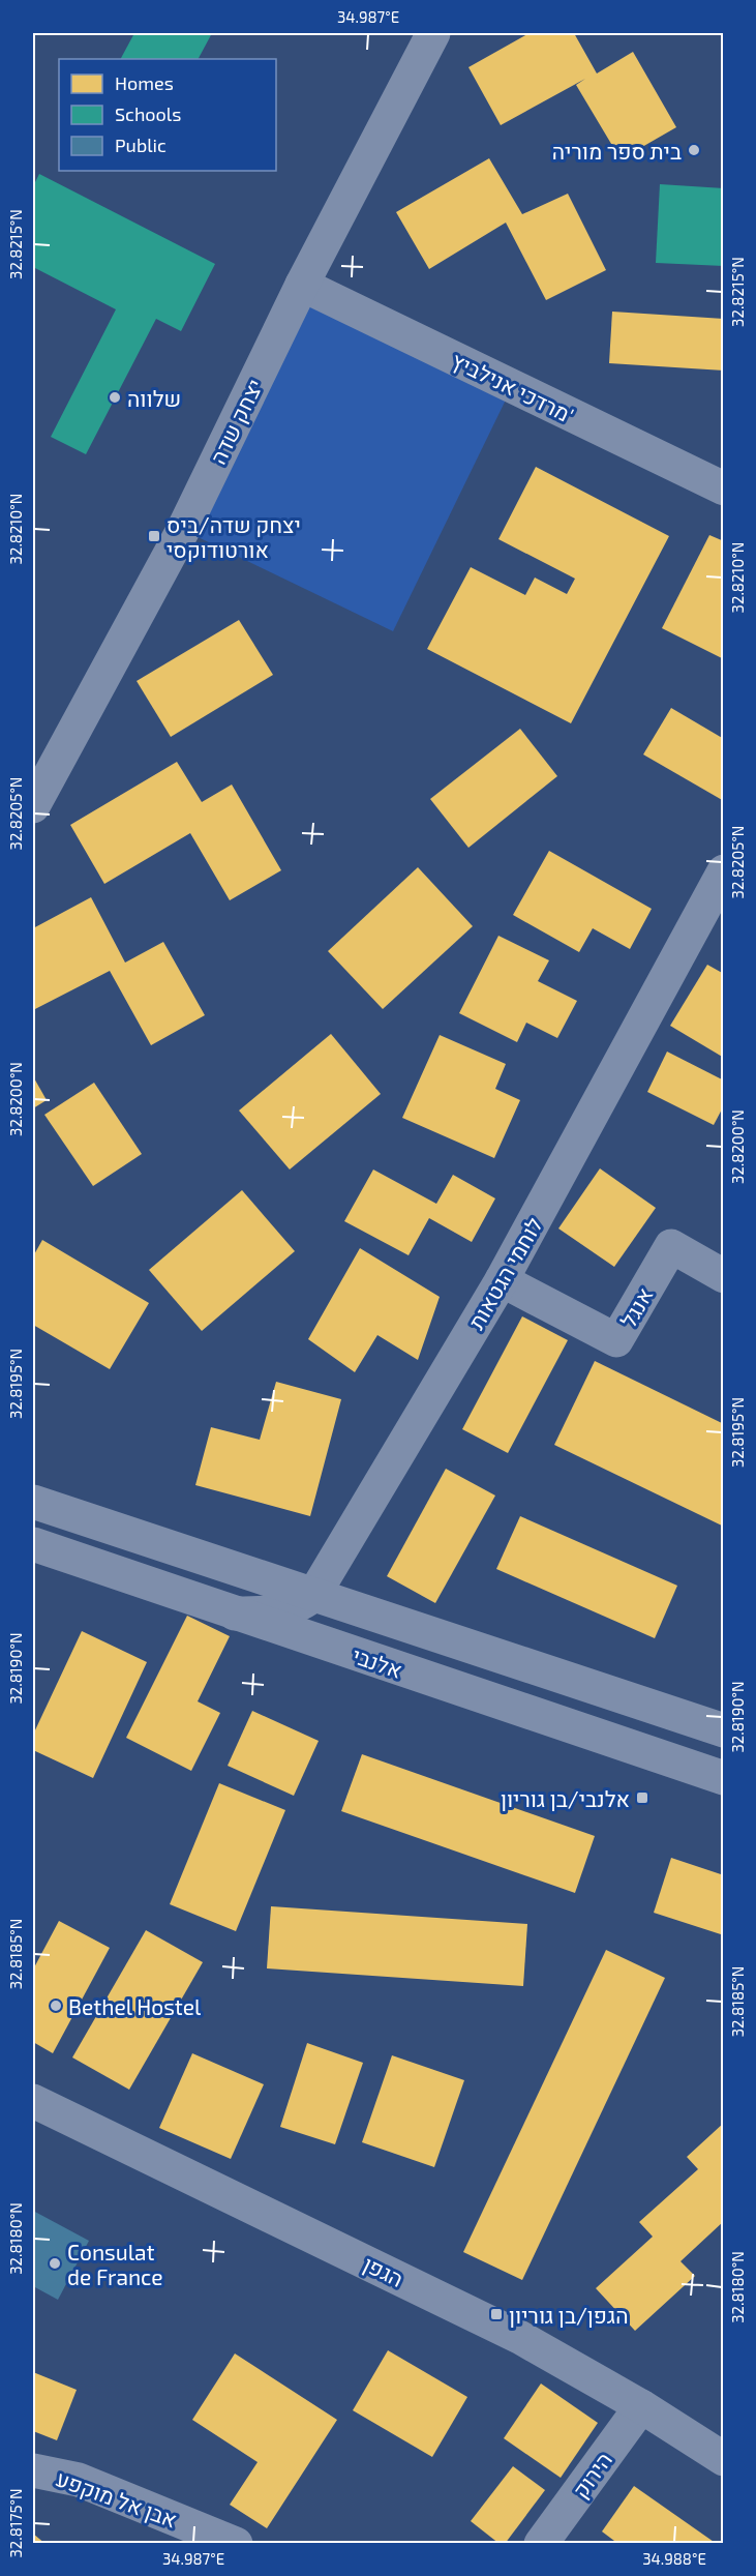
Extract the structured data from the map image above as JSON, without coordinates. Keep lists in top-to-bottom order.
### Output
{
  "streets": {
    "street": [
      "מרדכי אנילביץ'",
      "יצחק שדה",
      "לוחמי הגטאות",
      "אנגל",
      "אלנבי",
      "הגפן",
      "הירוק",
      "אבן אל מוקפע"
    ]
  },
  "crossings": [
    ["מרדכי אנילביץ'", "יצחק שדה"],
    ["לוחמי הגטאות", "אנגל"],
    ["לוחמי הגטאות", "אלנבי"],
    ["הגפן", "הירוק"]
  ],
  "places": {
    "other": [
      "בית ספר מוריה",
      "שלווה",
      "Bethel Hostel",
      "Consulat de France"
    ],
    "transit": ["יצחק שדה/ביס אורטודוקסי", "אלנבי/בן גוריון", "הגפן/בן גוריון"]
  },
  "legend": ["Homes", "Schools", "Public"],
  "coordinates": [
    "34.987°E",
    "32.8215°N",
    "32.8210°N",
    "32.8205°N",
    "32.8200°N",
    "32.8195°N",
    "32.8190°N",
    "32.8185°N",
    "32.8180°N",
    "32.8175°N",
    "34.988°E"
  ]
}
